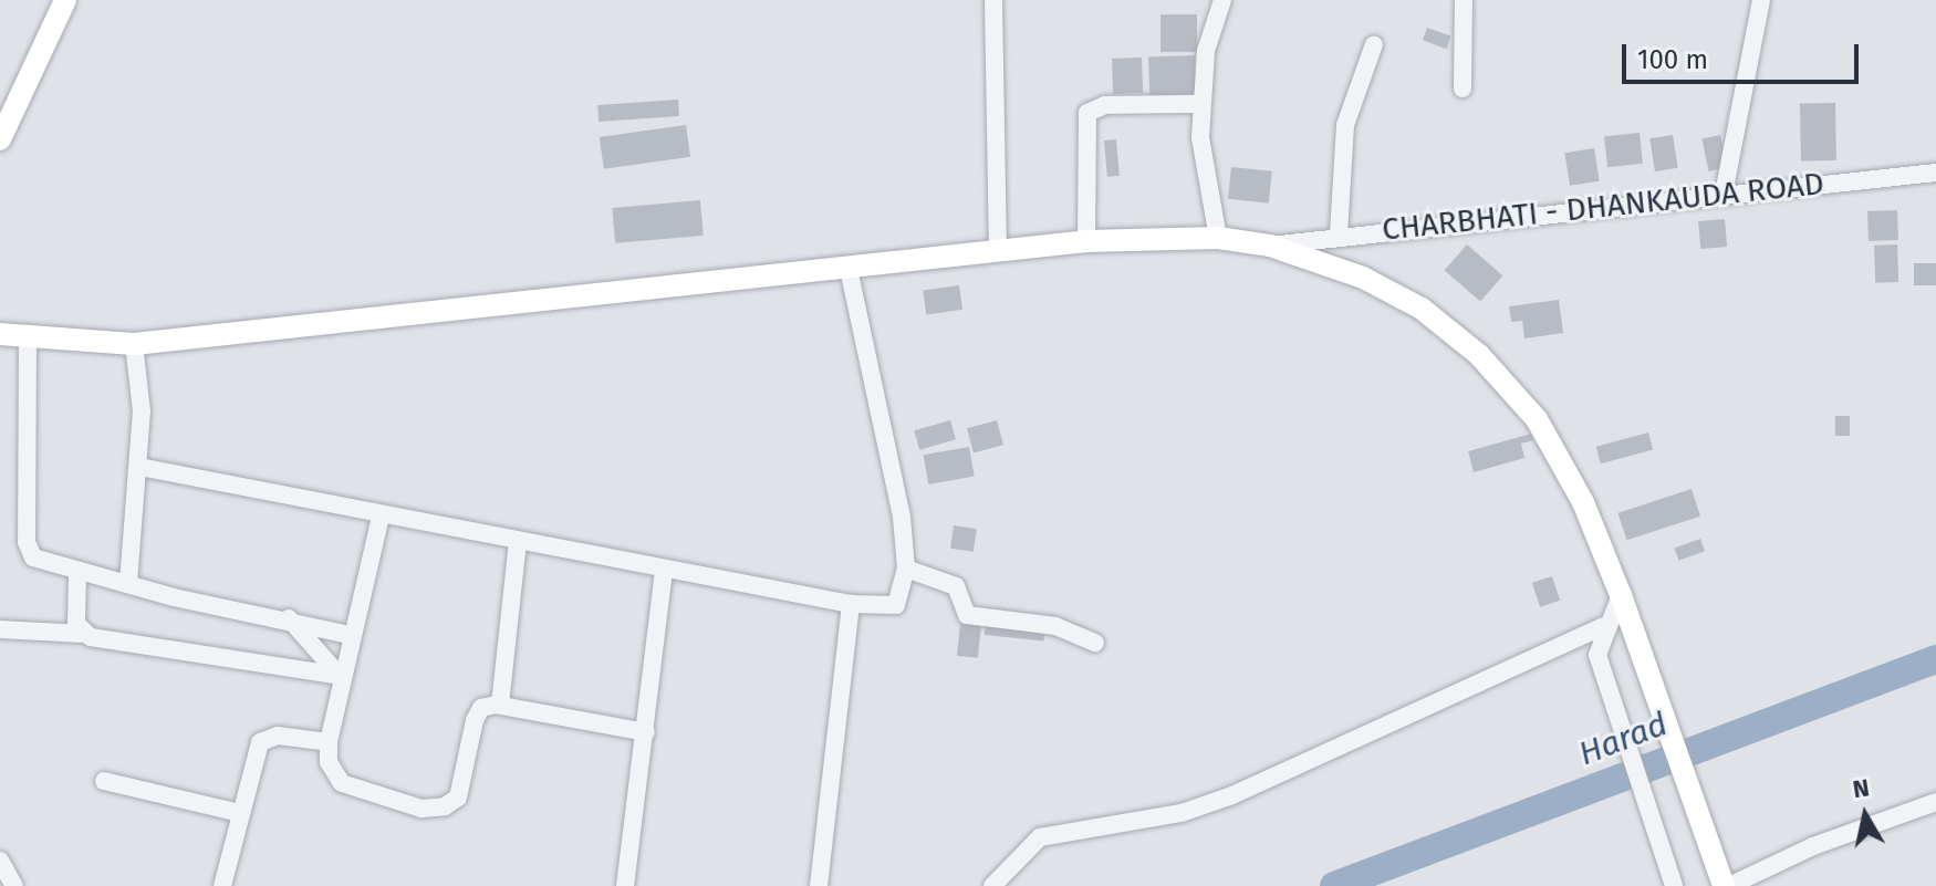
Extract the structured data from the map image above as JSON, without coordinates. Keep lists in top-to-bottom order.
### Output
{
  "streets": {
    "street": ["CHARBHATI - DHANKAUDA ROAD"]
  },
  "water": ["Harad"],
  "scale_bar": "100 m",
  "north": "top"
}
